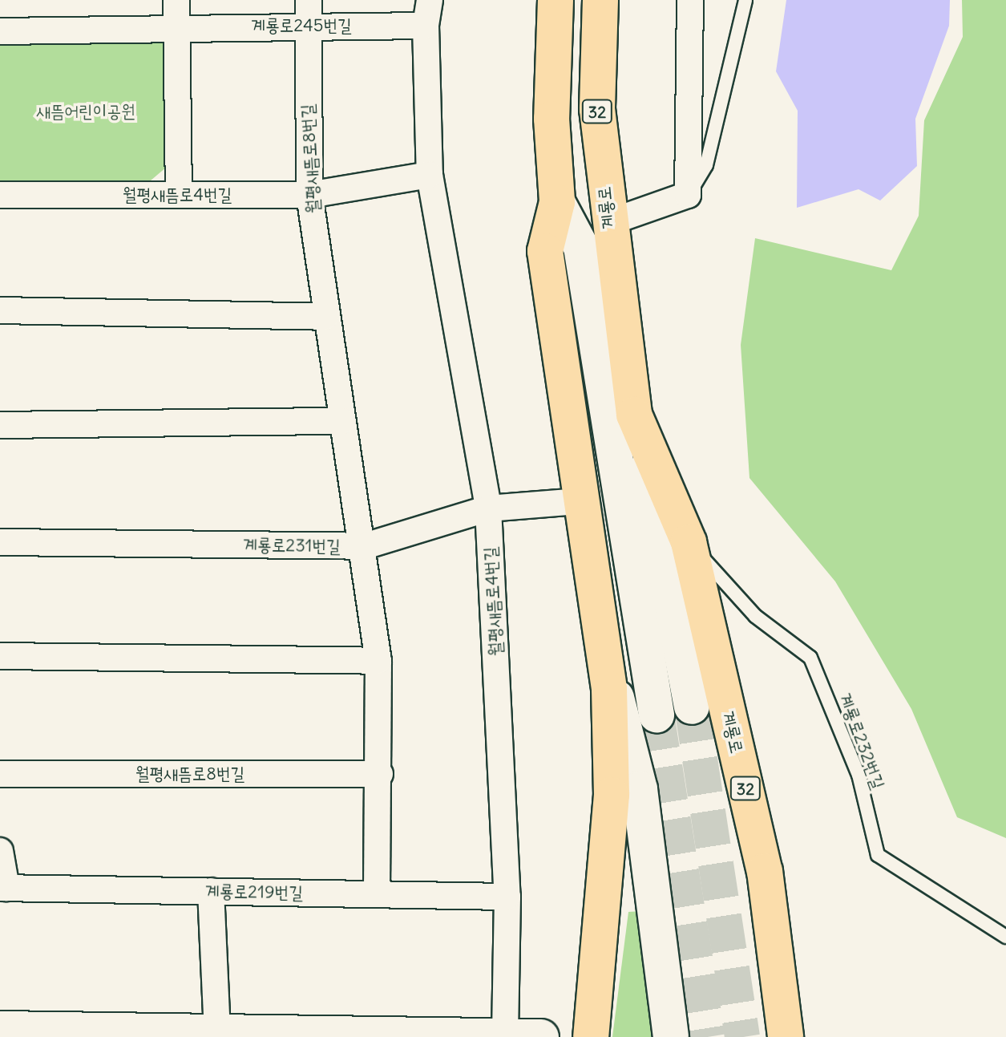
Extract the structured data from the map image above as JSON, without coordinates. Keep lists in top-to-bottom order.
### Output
{
  "streets": {
    "main road": ["32", "계룡로"],
    "street": [
      "계룡로245번길",
      "월평새뜸로8번길",
      "월평새뜸로4번길",
      "계룡로231번길",
      "계룡로219번길"
    ],
    "lane": ["계룡로232번길"]
  },
  "crossings": [
    ["계룡로245번길", "월평새뜸로8번길"],
    ["계룡로245번길", "월평새뜸로4번길"],
    ["32", "계룡로"],
    ["32", "계룡로232번길"],
    ["월평새뜸로8번길", "월평새뜸로4번길"],
    ["월평새뜸로8번길", "계룡로231번길"],
    ["월평새뜸로8번길", "계룡로219번길"],
    ["월평새뜸로4번길", "계룡로231번길"],
    ["월평새뜸로4번길", "계룡로219번길"],
    ["계룡로", "계룡로232번길"]
  ],
  "parks": ["새뜸어린이공원"]
}
